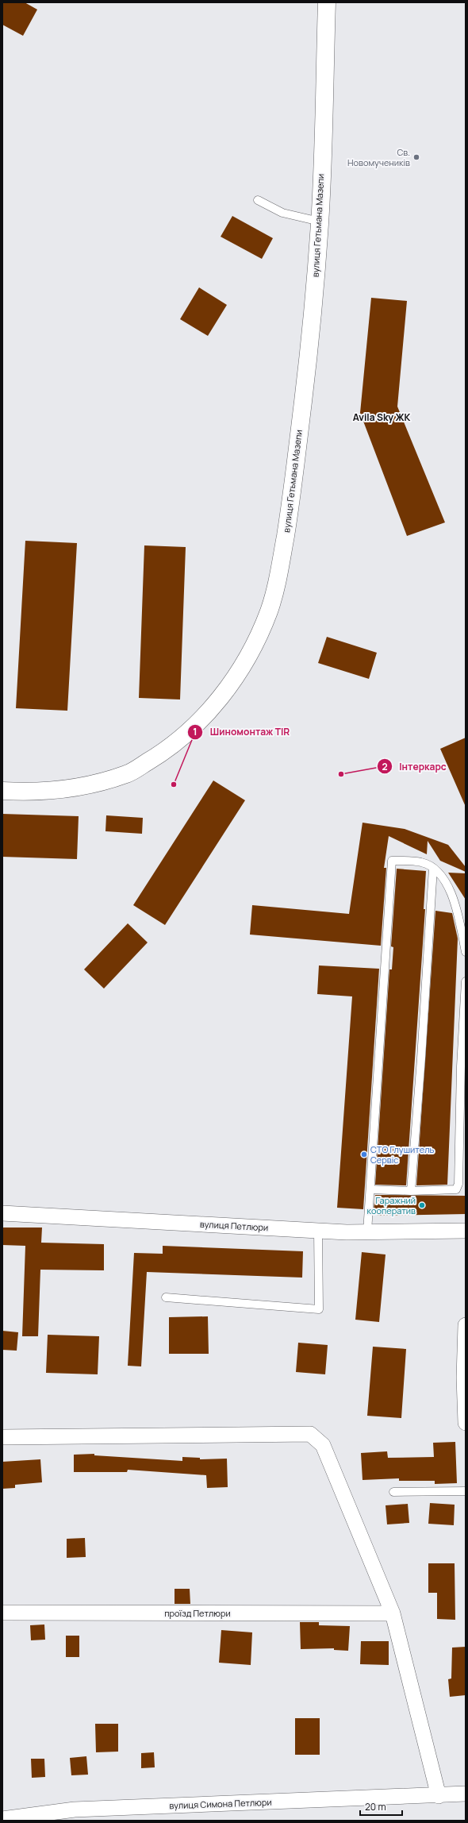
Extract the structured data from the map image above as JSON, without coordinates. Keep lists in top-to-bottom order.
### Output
{
  "streets": {
    "main road": ["вулиця Гетьмана Мазепи"],
    "street": ["вулиця Петлюри", "проїзд Петлюри", "вулиця Симона Петлюри"]
  },
  "districts": ["Avila Sky ЖК"],
  "places": [
    "Св. Новомучеників",
    "Інтеркарс",
    "Шиномонтаж TIR",
    "СТО Глушитель Сервіс",
    "Гаражний кооператив"
  ],
  "scale_bar": "20 m"
}
